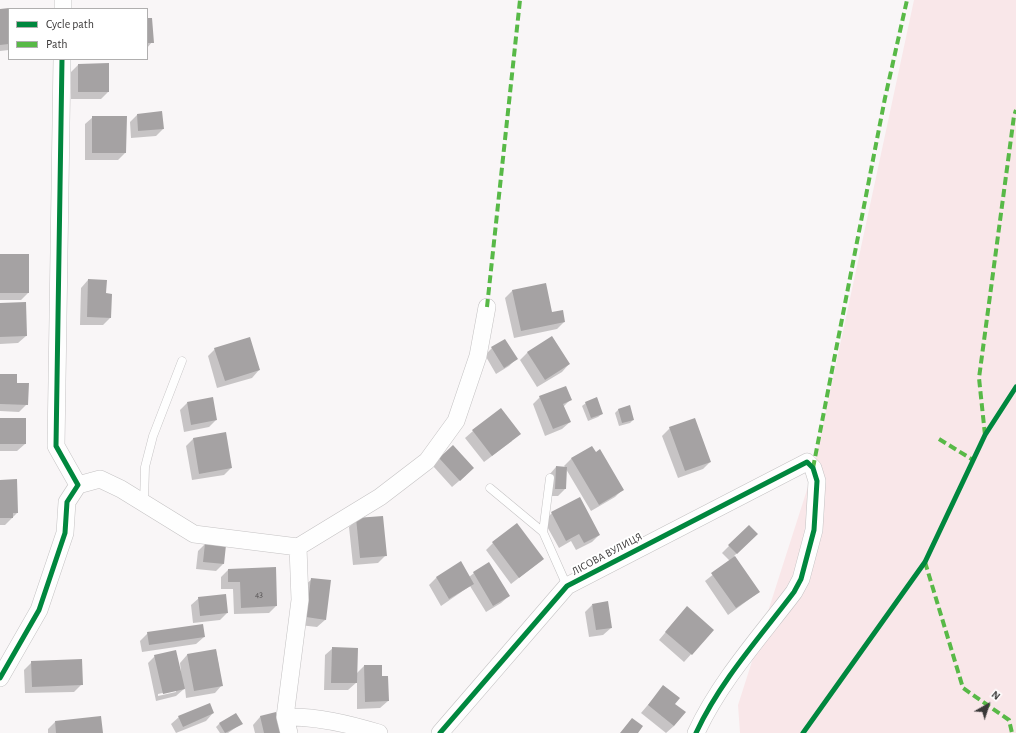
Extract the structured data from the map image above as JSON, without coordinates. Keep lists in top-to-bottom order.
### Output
{
  "streets": {
    "street": ["ЛІСОВА ВУЛИЦЯ"]
  },
  "house_numbers": ["43"],
  "legend": ["Cycle path", "Path"],
  "north": "top right"
}
